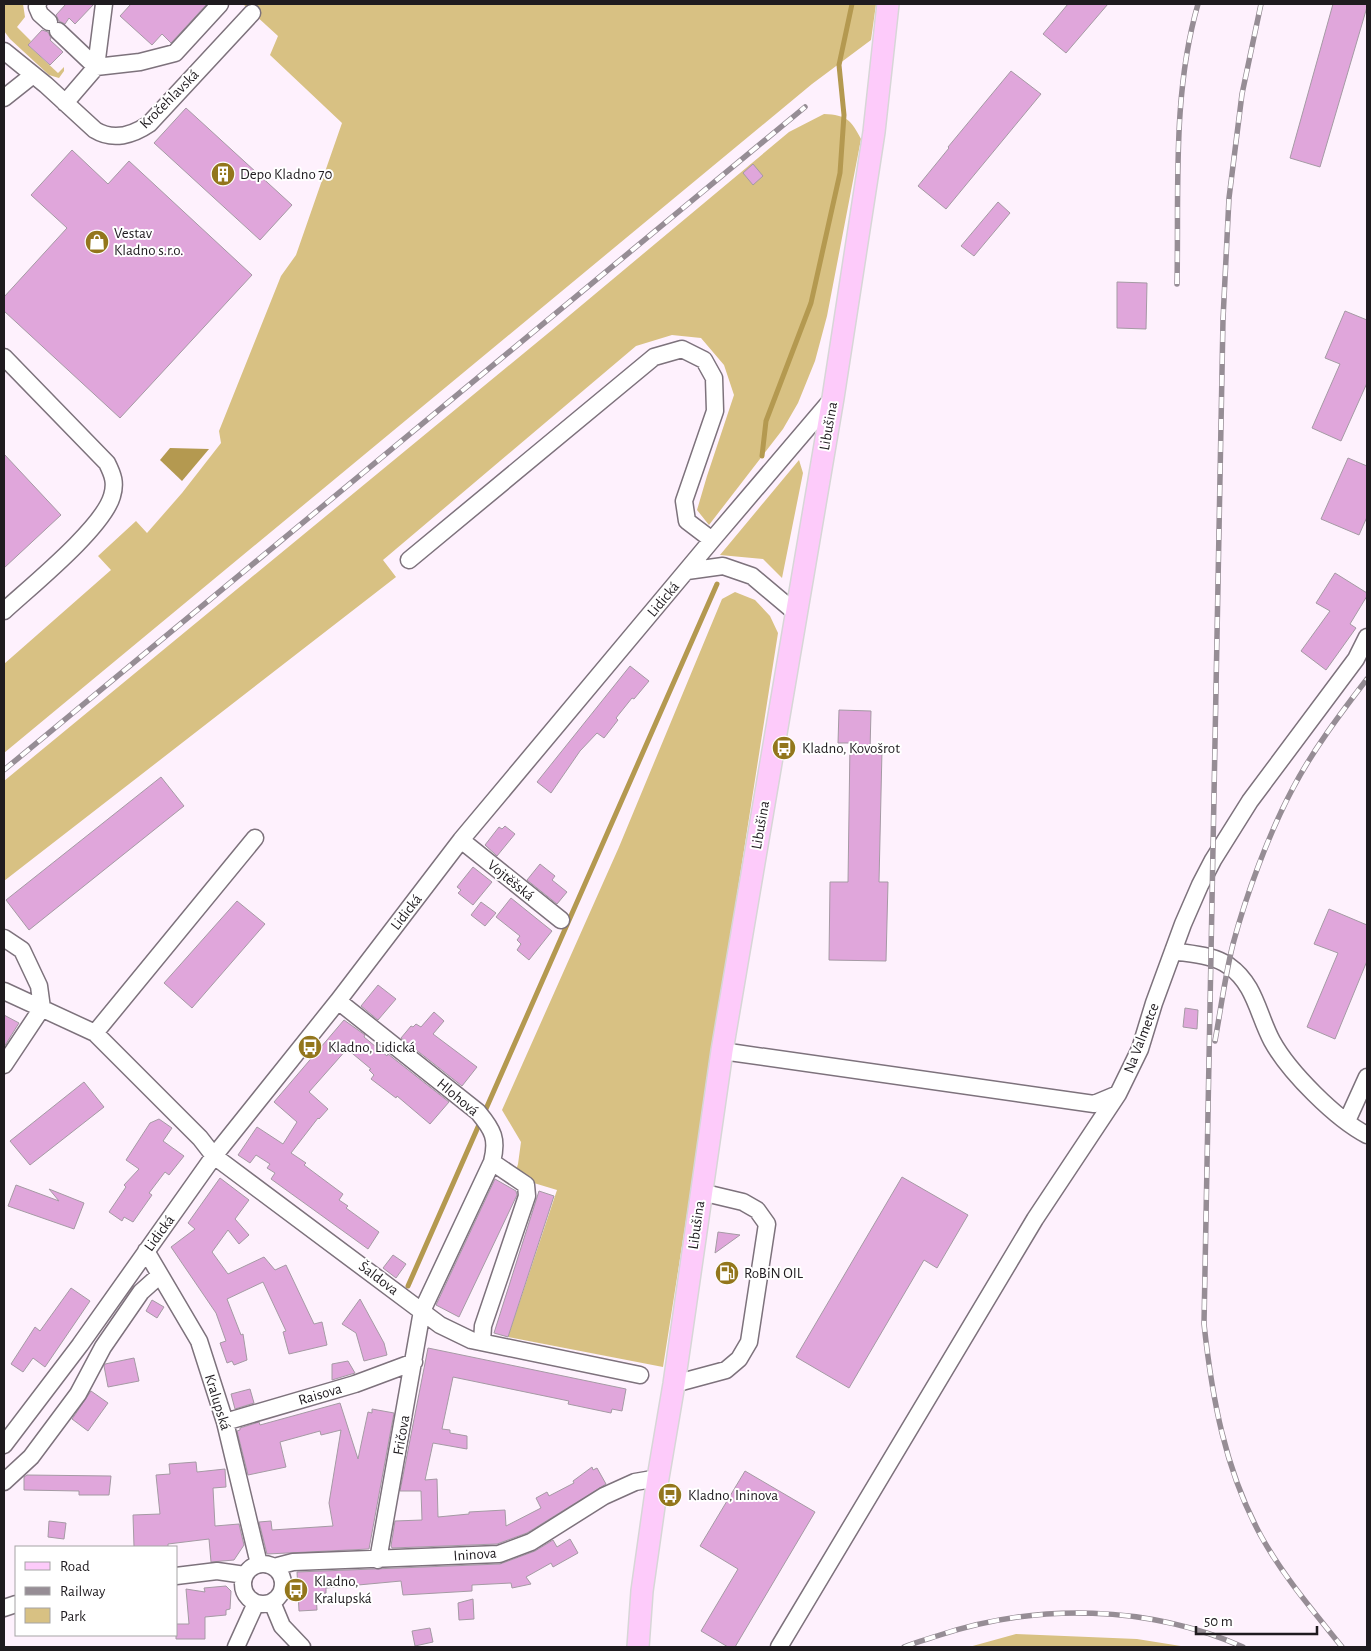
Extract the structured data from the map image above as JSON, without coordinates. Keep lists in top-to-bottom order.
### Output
{
  "streets": {
    "main road": ["Libušina"],
    "street": [
      "Kročehlavská",
      "Lidická",
      "Vojtěšská",
      "Na Valmetce",
      "Hlohová",
      "Šaldova",
      "Raisova",
      "Kralupská",
      "Fričova",
      "Ininova"
    ]
  },
  "crossings": [
    ["Libušina", "Lidická"],
    ["Libušina", "Ininova"],
    ["Lidická", "Vojtěšská"],
    ["Lidická", "Hlohová"],
    ["Lidická", "Šaldova"],
    ["Lidická", "Kralupská"],
    ["Hlohová", "Šaldova"],
    ["Hlohová", "Fričova"],
    ["Šaldova", "Fričova"],
    ["Raisova", "Kralupská"],
    ["Raisova", "Fričova"],
    ["Kralupská", "Ininova"],
    ["Fričova", "Ininova"]
  ],
  "places": {
    "building": ["Depo Kladno 70"],
    "shop": ["Vestav Kladno s.r.o."],
    "bus stop": [
      "Kladno, Kovošrot",
      "Kladno, Lidická",
      "Kladno, Ininova",
      "Kladno, Kralupská"
    ],
    "fuel station": ["RoBiN OIL"]
  },
  "legend": ["Road", "Railway", "Park"],
  "scale_bar": "50 m"
}
